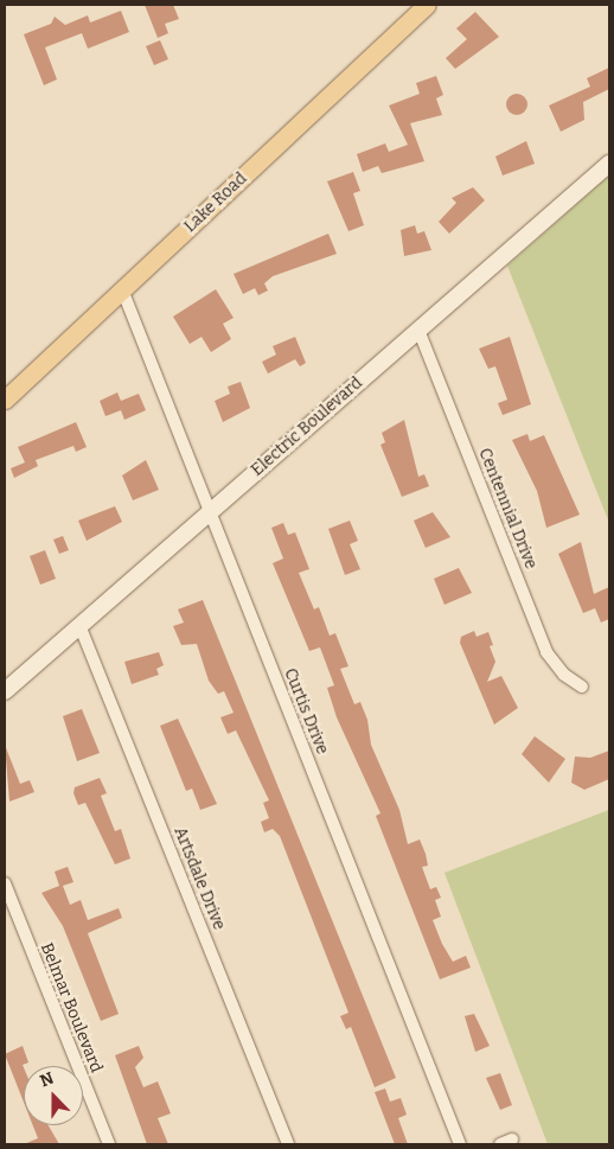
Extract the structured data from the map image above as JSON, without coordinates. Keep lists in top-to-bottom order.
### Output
{
  "streets": {
    "main road": ["Lake Road"],
    "street": [
      "Electric Boulevard",
      "Centennial Drive",
      "Curtis Drive",
      "Artsdale Drive",
      "Belmar Boulevard"
    ]
  },
  "crossings": [
    ["Lake Road", "Curtis Drive"],
    ["Electric Boulevard", "Centennial Drive"],
    ["Electric Boulevard", "Curtis Drive"],
    ["Electric Boulevard", "Artsdale Drive"]
  ],
  "north": "top"
}
